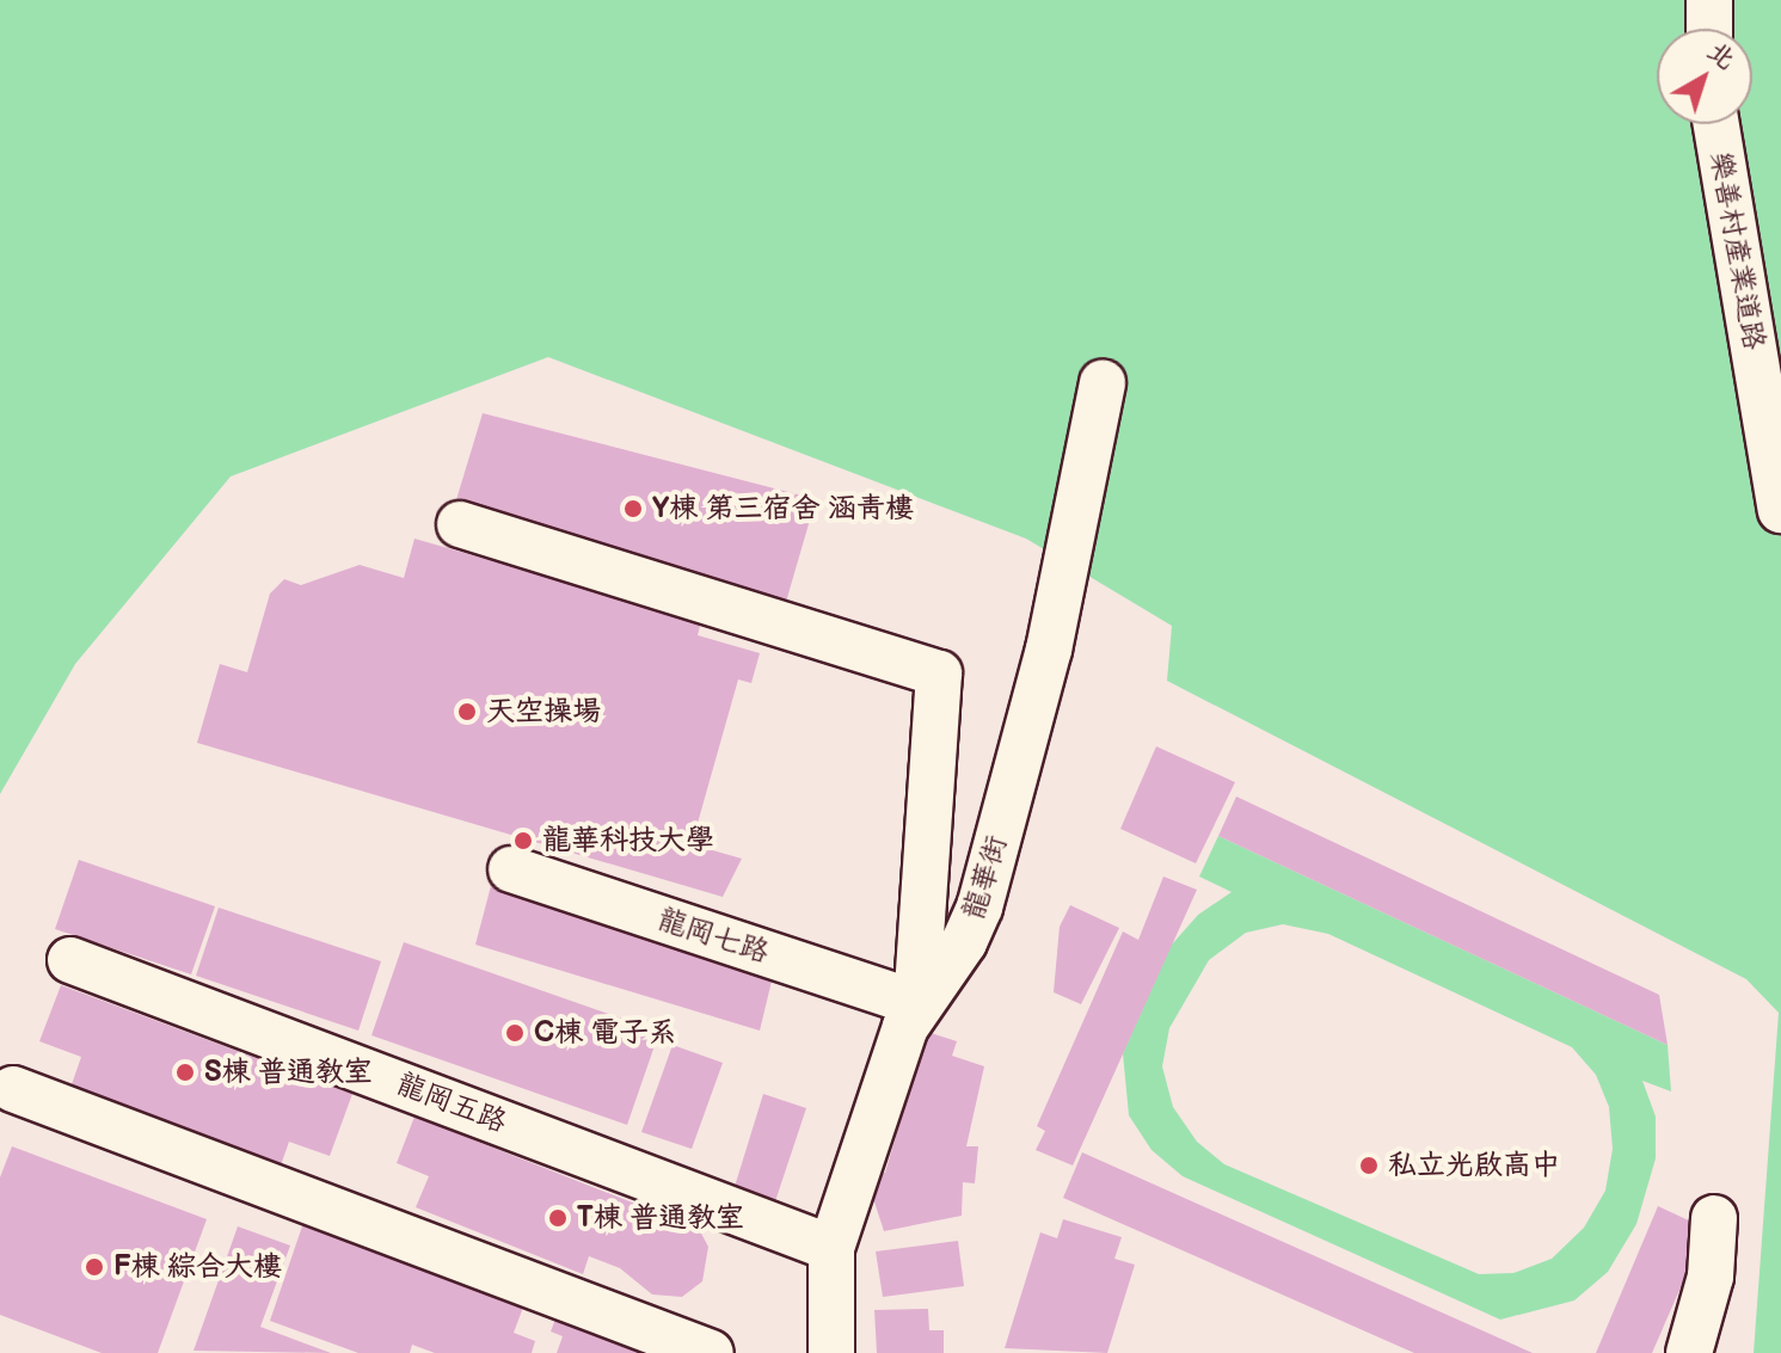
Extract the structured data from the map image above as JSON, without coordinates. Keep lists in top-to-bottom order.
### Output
{
  "streets": {
    "street": [
      "樂善村產業道路",
      "龍華街",
      "龍岡七路",
      "龍岡五路"
    ]
  },
  "crossings": [
    ["龍華街", "龍岡七路"],
    ["龍華街", "龍岡五路"]
  ],
  "places": [
    "Y棟 第三宿舍 涵青樓",
    "天空操場",
    "龍華科技大學",
    "C棟 電子系",
    "S棟 普通教室",
    "私立光啟高中",
    "T棟 普通教室",
    "F棟 綜合大樓"
  ],
  "north": "top right"
}
